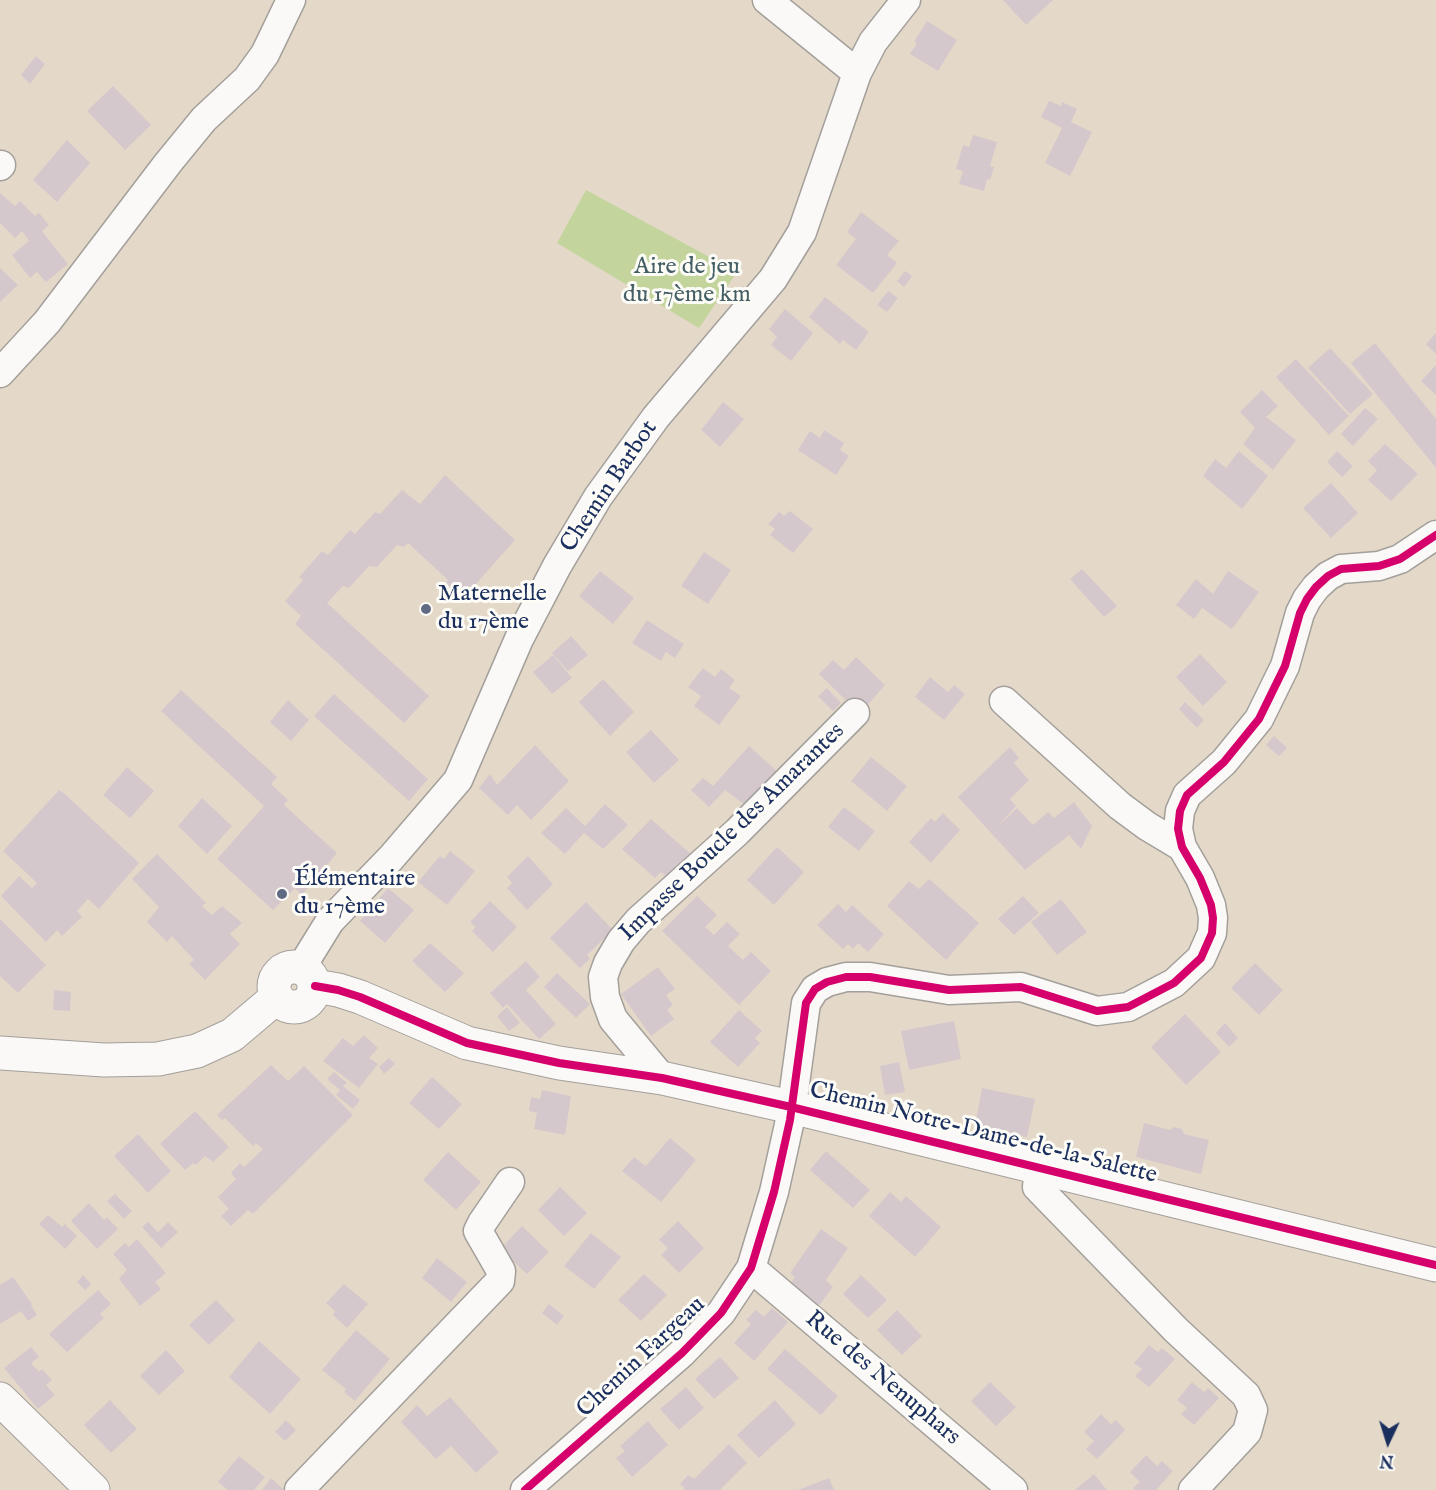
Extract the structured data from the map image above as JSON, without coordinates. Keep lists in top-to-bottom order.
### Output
{
  "streets": {
    "street": [
      "Chemin Barbot",
      "Impasse Boucle des Amarantes",
      "Chemin Notre-Dame-de-la-Salette",
      "Chemin Fargeau",
      "Rue des Nenuphars"
    ]
  },
  "crossings": [
    ["Chemin Barbot", "Chemin Notre-Dame-de-la-Salette"],
    ["Impasse Boucle des Amarantes", "Chemin Notre-Dame-de-la-Salette"],
    ["Chemin Notre-Dame-de-la-Salette", "Chemin Fargeau"],
    ["Chemin Fargeau", "Rue des Nenuphars"]
  ],
  "parks": ["Aire de jeu du 17ème km"],
  "places": ["Maternelle du 17ème", "Élémentaire du 17ème"],
  "north": "bottom"
}
